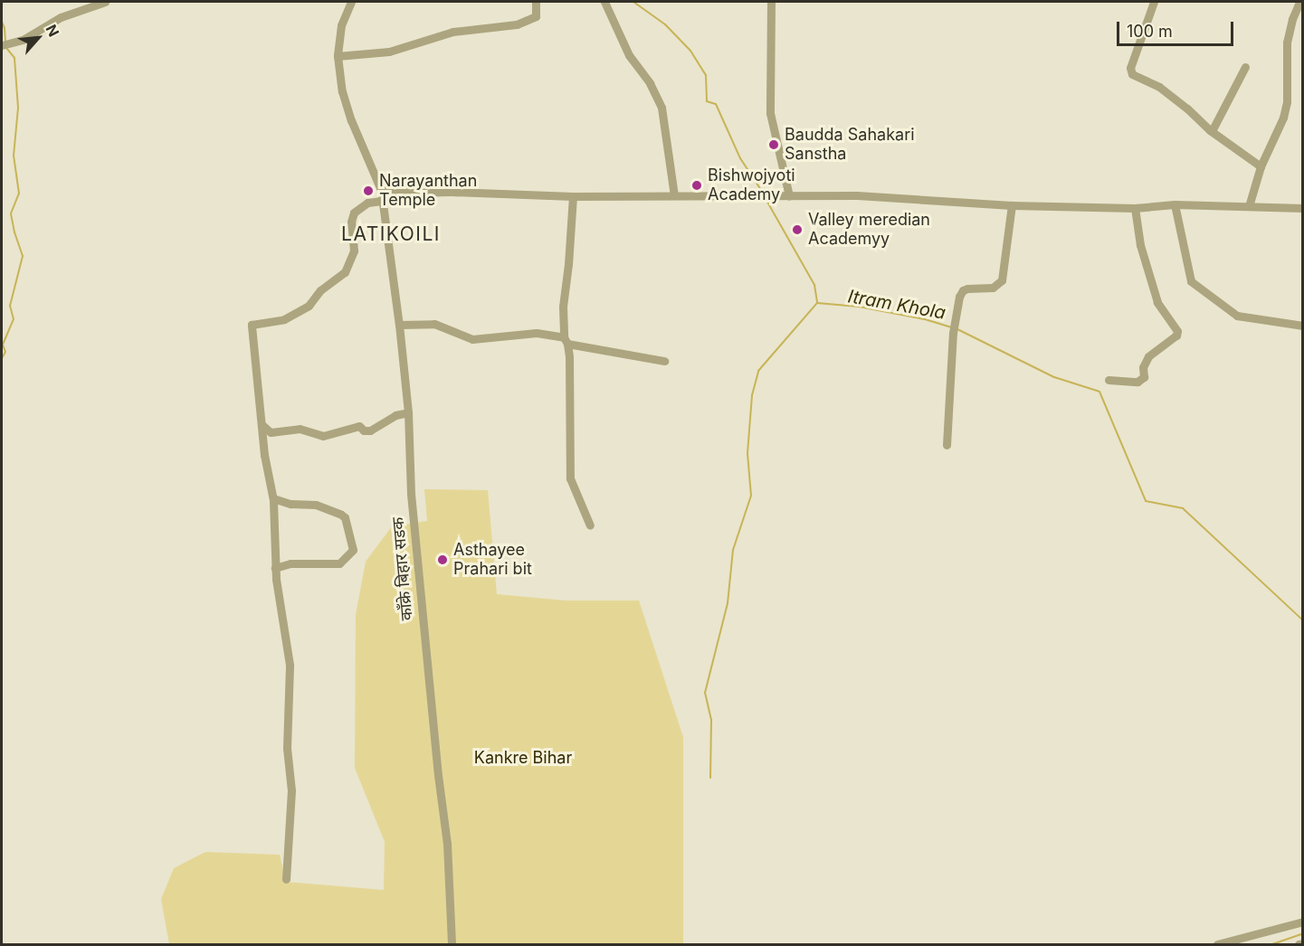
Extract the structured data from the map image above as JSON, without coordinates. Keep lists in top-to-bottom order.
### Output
{
  "streets": {
    "street": ["काँक्रे बिहार सडक"]
  },
  "districts": ["LATIKOILI"],
  "water": ["Itram Khola"],
  "parks": ["Kankre Bihar"],
  "places": [
    "Baudda Sahakari Sanstha",
    "Bishwojyoti Academy",
    "Narayanthan Temple",
    "Valley meredian Academyy",
    "Asthayee Prahari bit"
  ],
  "scale_bar": "100 m",
  "north": "top right"
}
